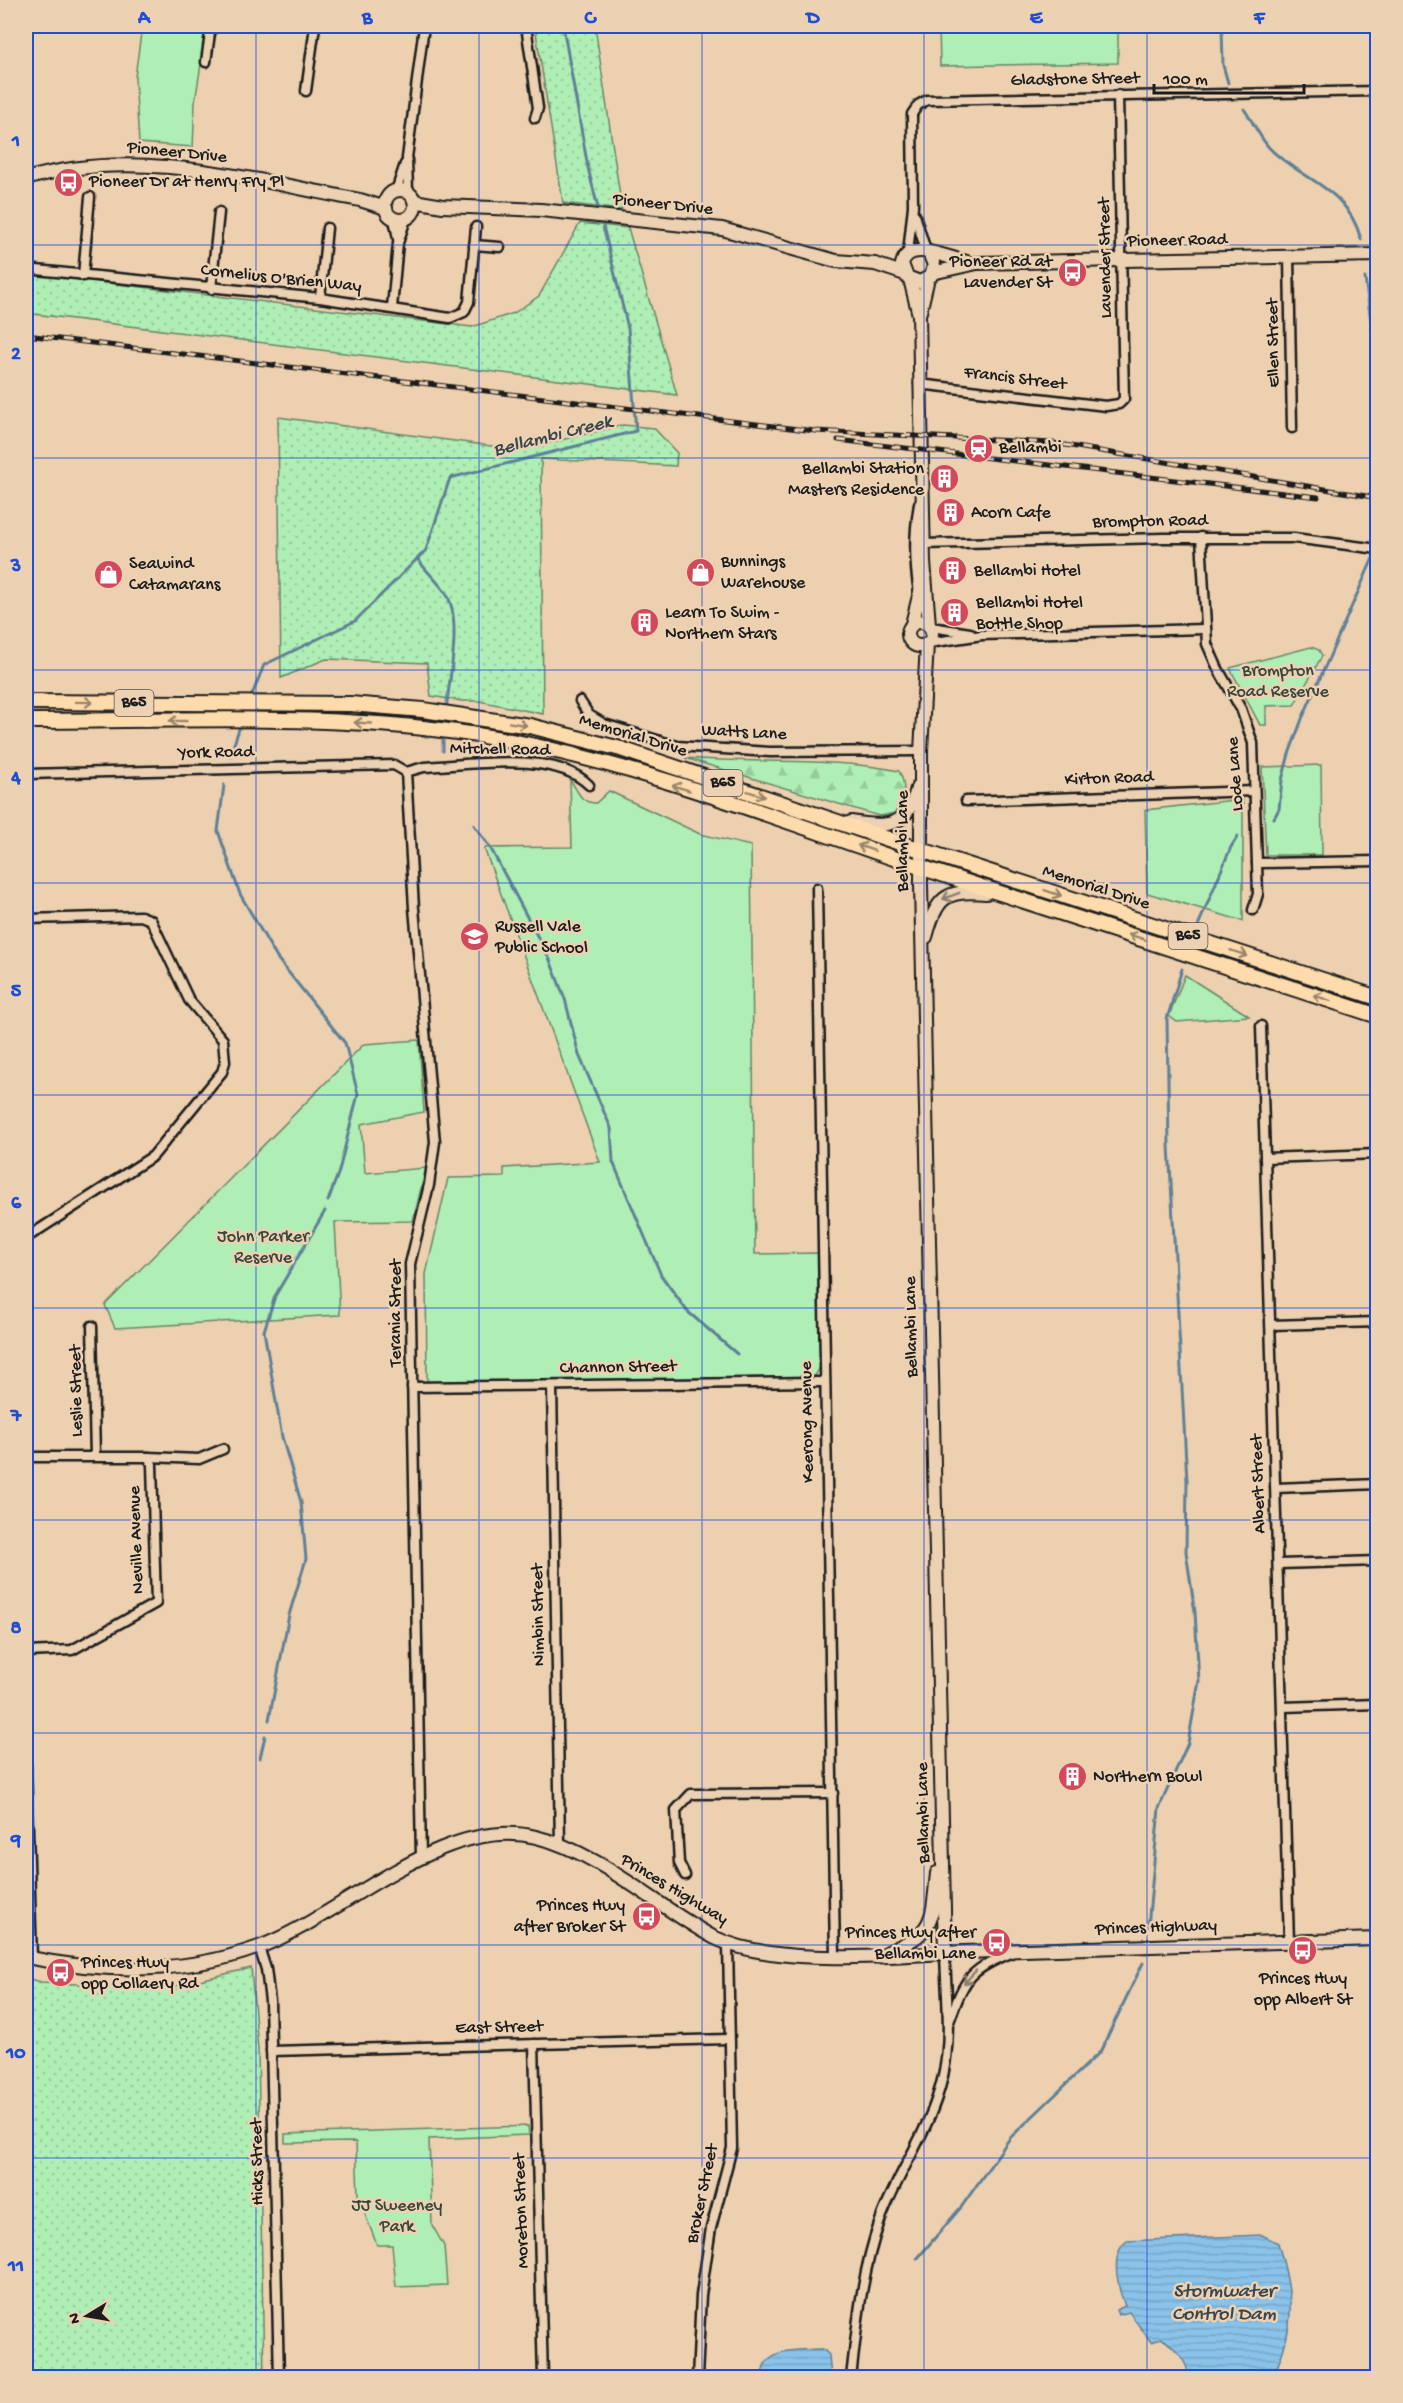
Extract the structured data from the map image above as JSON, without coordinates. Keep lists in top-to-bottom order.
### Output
{
  "streets": {
    "main road": [
      "Pioneer Drive",
      "Pioneer Road",
      "B65",
      "Memorial Drive",
      "Bellambi Lane",
      "Princes Highway"
    ],
    "street": [
      "Gladstone Street",
      "Lavender Street",
      "Cornelius O'Brien Way",
      "Ellen Street",
      "Francis Street",
      "Brompton Road",
      "Watts Lane",
      "Mitchell Road",
      "York Road",
      "Lode Lane",
      "Kirton Road",
      "Terania Street",
      "Channon Street",
      "Leslie Street",
      "Keerong Avenue",
      "Albert Street",
      "Neville Avenue",
      "Nimbin Street",
      "East Street",
      "Hicks Street",
      "Broker Street",
      "Moreton Street"
    ]
  },
  "crossings": [
    ["Gladstone Street", "Lavender Street"],
    ["Pioneer Drive", "Pioneer Road"],
    ["Pioneer Road", "Lavender Street"],
    ["Pioneer Road", "Ellen Street"],
    ["Lavender Street", "Francis Street"],
    ["Brompton Road", "Lode Lane"],
    ["Watts Lane", "Bellambi Lane"],
    ["Memorial Drive", "Bellambi Lane"],
    ["Mitchell Road", "York Road"],
    ["Mitchell Road", "Terania Street"],
    ["York Road", "Terania Street"],
    ["Lode Lane", "Kirton Road"],
    ["Bellambi Lane", "Princes Highway"],
    ["Terania Street", "Channon Street"],
    ["Terania Street", "Princes Highway"],
    ["Channon Street", "Keerong Avenue"],
    ["Channon Street", "Nimbin Street"],
    ["Keerong Avenue", "Princes Highway"],
    ["Albert Street", "Princes Highway"],
    ["Nimbin Street", "Princes Highway"],
    ["Princes Highway", "Hicks Street"],
    ["Princes Highway", "Broker Street"],
    ["East Street", "Hicks Street"],
    ["East Street", "Broker Street"],
    ["East Street", "Moreton Street"]
  ],
  "water": ["Bellambi Creek", "Stormwater Control Dam"],
  "parks": ["Brompton Road Reserve", "John Parker Reserve", "JJ Sweeney Park"],
  "places": {
    "bus stop": [
      "Pioneer Dr at Henry Fry Pl",
      "Pioneer Rd at Lavender St",
      "Princes Hwy after Broker St",
      "Princes Hwy after Bellambi Lane",
      "Princes Hwy opp Albert St",
      "Princes Hwy opp Collaery Rd"
    ],
    "station": ["Bellambi"],
    "building": [
      "Bellambi Station Masters Residence",
      "Acorn Cafe",
      "Bellambi Hotel",
      "Bellambi Hotel Bottle Shop",
      "Learn To Swim - Northern Stars",
      "Northern Bowl"
    ],
    "shop": ["Bunnings Warehouse", "Seawind Catamarans"],
    "school or university": ["Russell Vale Public School"]
  },
  "scale_bar": "100 m",
  "north": "left",
  "grid": {
    "columns": [
      "A",
      "B",
      "C",
      "D",
      "E",
      "F"
    ],
    "rows": [
      "1",
      "2",
      "3",
      "4",
      "5",
      "6",
      "7",
      "8",
      "9",
      "10",
      "11"
    ]
  }
}
